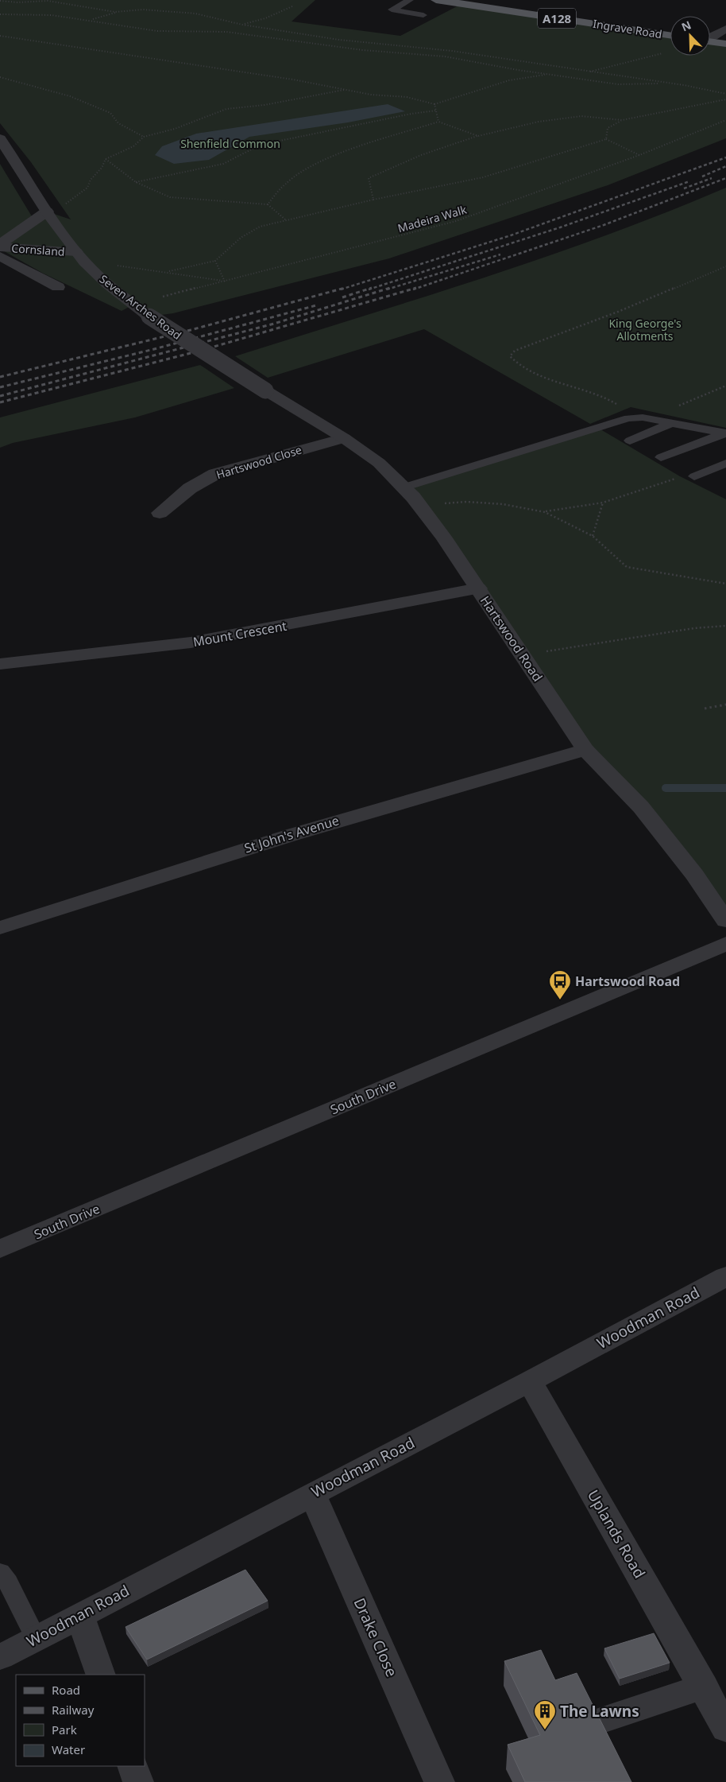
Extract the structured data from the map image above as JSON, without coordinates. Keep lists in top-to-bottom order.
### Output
{
  "streets": {
    "main road": ["A128", "Ingrave Road"],
    "street": [
      "Cornsland",
      "Seven Arches Road",
      "Hartswood Close",
      "Mount Crescent",
      "Hartswood Road",
      "St John's Avenue",
      "South Drive",
      "Woodman Road",
      "Uplands Road",
      "Drake Close"
    ],
    "path": ["Madeira Walk"]
  },
  "crossings": [
    ["Madeira Walk", "Seven Arches Road"],
    ["Cornsland", "Seven Arches Road"],
    ["Seven Arches Road", "Hartswood Road"],
    ["Hartswood Close", "Hartswood Road"],
    ["Mount Crescent", "Hartswood Road"],
    ["Hartswood Road", "St John's Avenue"],
    ["Woodman Road", "Uplands Road"],
    ["Woodman Road", "Drake Close"]
  ],
  "parks": ["Shenfield Common", "King George's Allotments"],
  "places": {
    "bus stop": ["Hartswood Road"],
    "building": ["The Lawns"]
  },
  "legend": [
    "Road",
    "Railway",
    "Park",
    "Water"
  ],
  "north": "top left"
}
